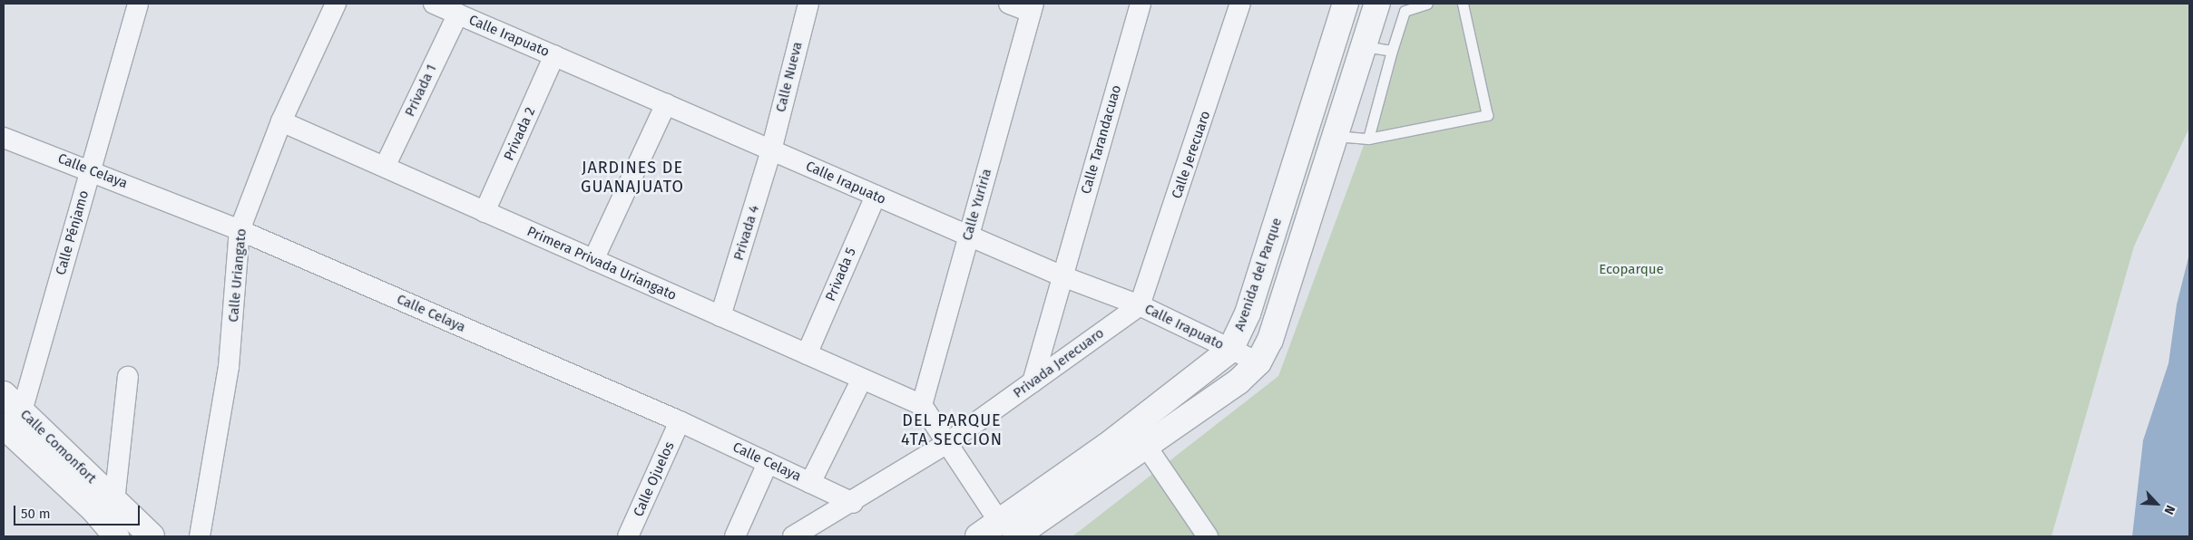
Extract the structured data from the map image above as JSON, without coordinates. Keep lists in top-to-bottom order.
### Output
{
  "streets": {
    "street": [
      "Calle Irapuato",
      "Calle Nueva",
      "Privada 1",
      "Privada 2",
      "Calle Tarandacuao",
      "Calle Jerecuaro",
      "Calle Celaya",
      "Calle Yuriria",
      "Calle Pénjamo",
      "Privada 4",
      "Primera Privada Uriangato",
      "Privada 5",
      "Avenida del Parque",
      "Calle Uriangato",
      "Privada Jerecuaro",
      "Calle Comonfort",
      "Calle Ojuelos"
    ]
  },
  "crossings": [
    ["Calle Irapuato", "Calle Nueva"],
    ["Calle Irapuato", "Privada 1"],
    ["Calle Irapuato", "Privada 2"],
    ["Calle Irapuato", "Calle Tarandacuao"],
    ["Calle Irapuato", "Calle Jerecuaro"],
    ["Calle Irapuato", "Calle Yuriria"],
    ["Calle Irapuato", "Privada 4"],
    ["Calle Irapuato", "Privada 5"],
    ["Calle Irapuato", "Avenida del Parque"],
    ["Calle Irapuato", "Privada Jerecuaro"],
    ["Calle Nueva", "Privada 4"],
    ["Privada 1", "Primera Privada Uriangato"],
    ["Privada 2", "Primera Privada Uriangato"],
    ["Calle Tarandacuao", "Privada Jerecuaro"],
    ["Calle Jerecuaro", "Privada Jerecuaro"],
    ["Calle Celaya", "Calle Pénjamo"],
    ["Calle Celaya", "Calle Uriangato"],
    ["Calle Celaya", "Privada Jerecuaro"],
    ["Calle Celaya", "Calle Ojuelos"],
    ["Calle Yuriria", "Primera Privada Uriangato"],
    ["Calle Pénjamo", "Calle Comonfort"],
    ["Privada 4", "Primera Privada Uriangato"],
    ["Primera Privada Uriangato", "Privada 5"],
    ["Primera Privada Uriangato", "Calle Uriangato"]
  ],
  "districts": ["JARDINES DE GUANAJUATO", "DEL PARQUE 4TA SECCION"],
  "parks": ["Ecoparque"],
  "scale_bar": "50 m",
  "north": "bottom right"
}
